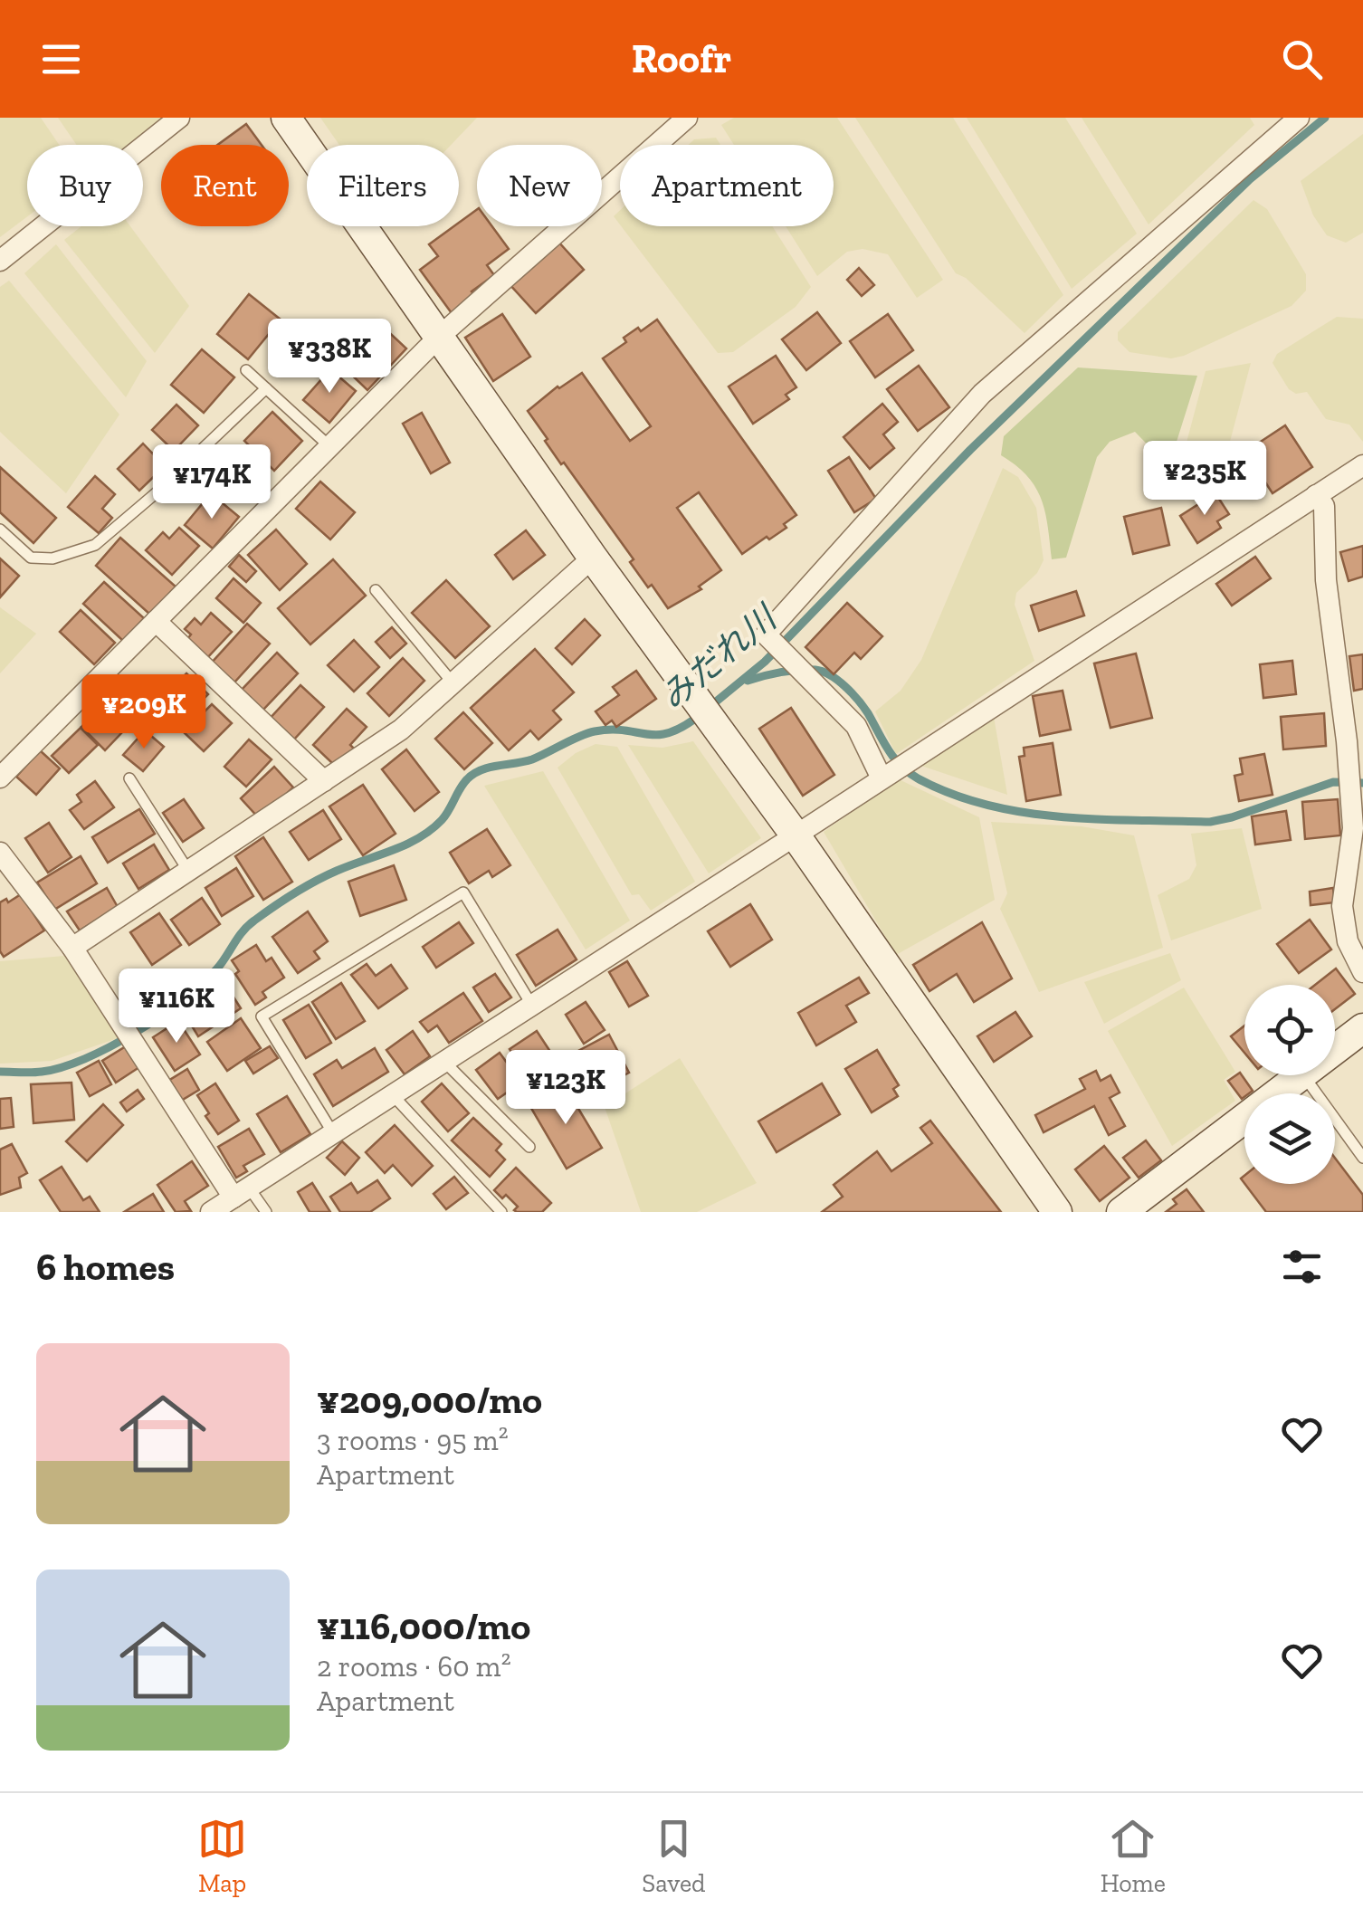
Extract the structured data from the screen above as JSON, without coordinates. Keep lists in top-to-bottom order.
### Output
{
  "water": ["みだれ川"],
  "page": {
    "header": "Roofr",
    "chip": [
      "Buy",
      "Rent",
      "Filters",
      "New",
      "Apartment"
    ],
    "price": [
      "¥338K",
      "¥235K",
      "¥174K",
      "¥209K",
      "¥116K",
      "¥123K"
    ],
    "heading": "6 homes",
    "list": [
      {
        "name": "¥209,000/mo",
        "note": "3 rooms · 95 m² · Apartment"
      },
      {
        "name": "¥116,000/mo",
        "note": "2 rooms · 60 m² · Apartment"
      }
    ],
    "tabs": ["Map", "Saved", "Home"]
  }
}
